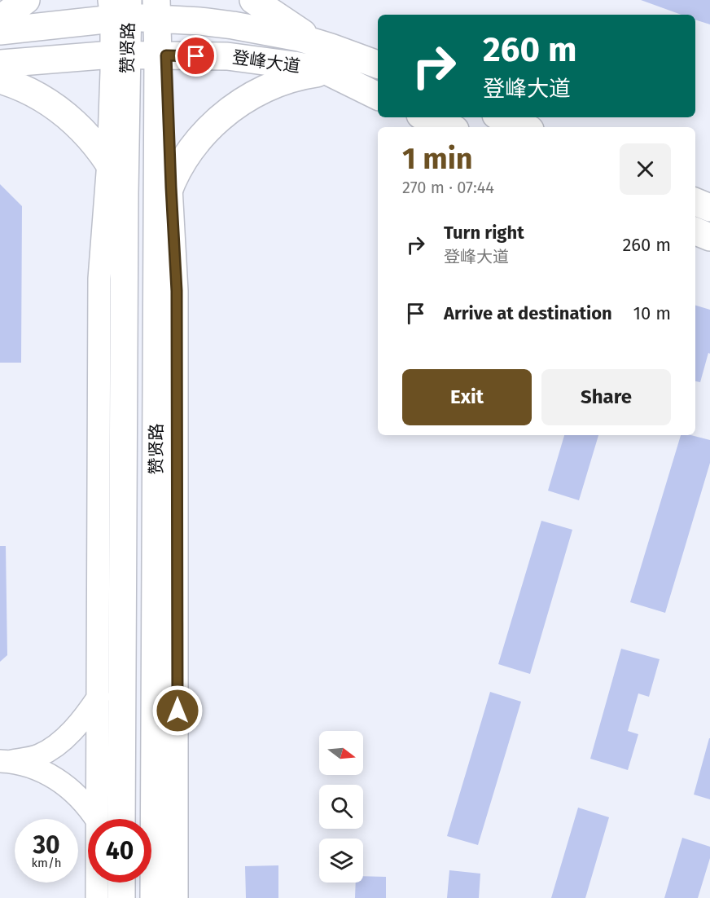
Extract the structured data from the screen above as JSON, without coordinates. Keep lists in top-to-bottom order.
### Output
{
  "streets": {
    "main road": ["赞贤路", "登峰大道"]
  },
  "crossings": [
    ["赞贤路", "登峰大道"]
  ],
  "north": "right",
  "page": {
    "turn": ["260 m", "登峰大道"],
    "heading": ["1 min", "270 m · 07:44"],
    "list": [
      {
        "name": "Turn right",
        "note": "登峰大道",
        "value": "260 m"
      },
      {
        "name": "Arrive at destination",
        "value": "10 m"
      }
    ],
    "buttons": ["Exit", "Share"],
    "speed": "30 km/h",
    "limit": "40"
  }
}
